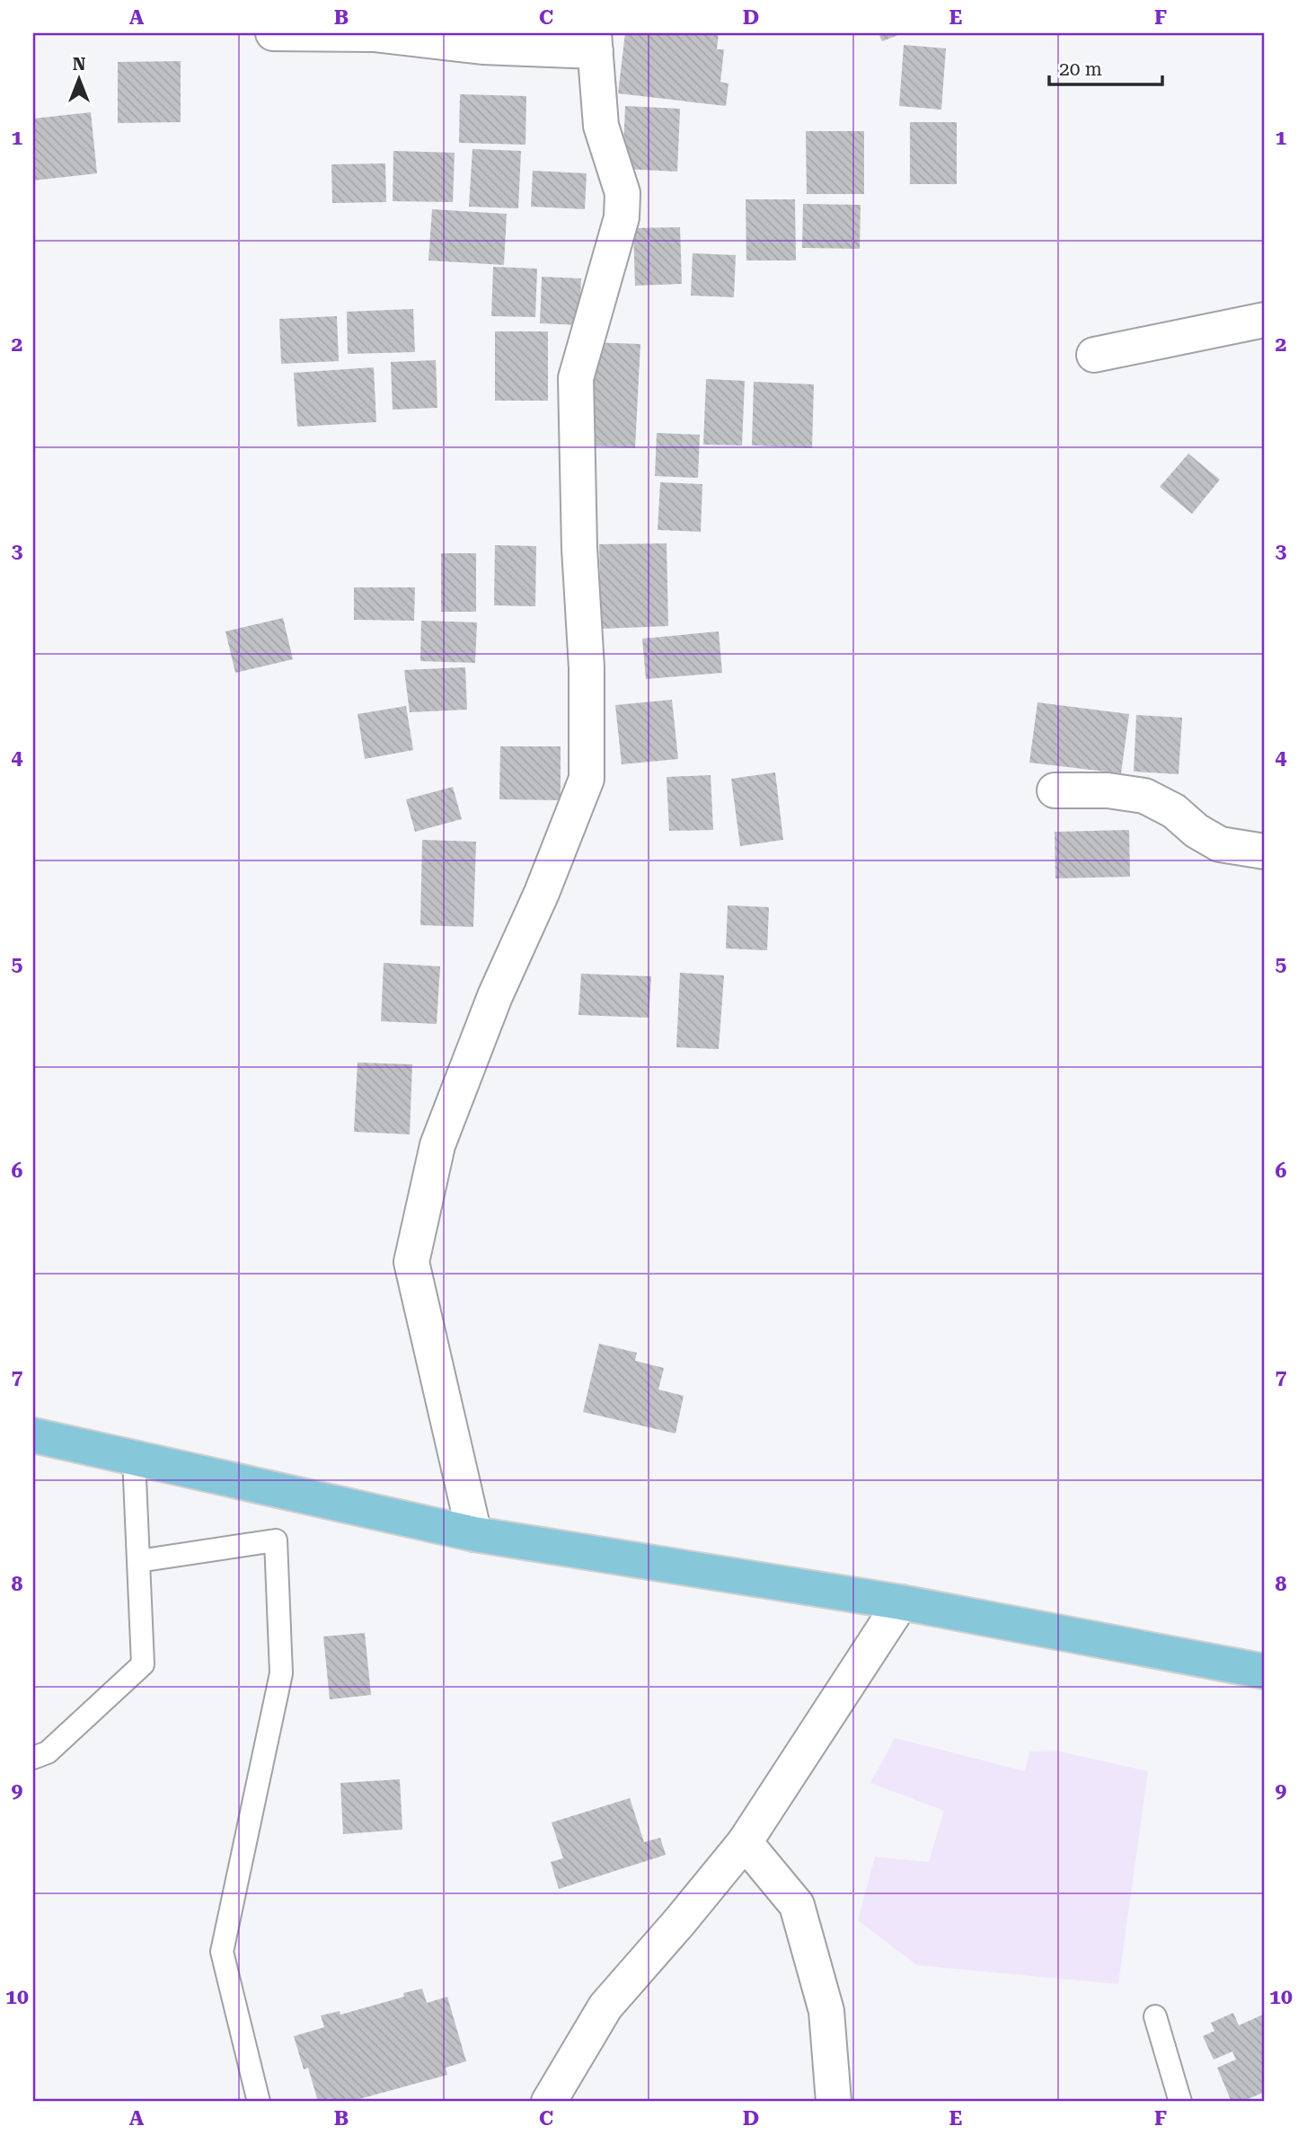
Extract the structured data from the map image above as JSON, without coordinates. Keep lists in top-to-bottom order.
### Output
{
  "scale_bar": "20 m",
  "north": "top",
  "grid": {
    "columns": [
      "A",
      "B",
      "C",
      "D",
      "E",
      "F"
    ],
    "rows": [
      "1",
      "2",
      "3",
      "4",
      "5",
      "6",
      "7",
      "8",
      "9",
      "10"
    ]
  }
}
